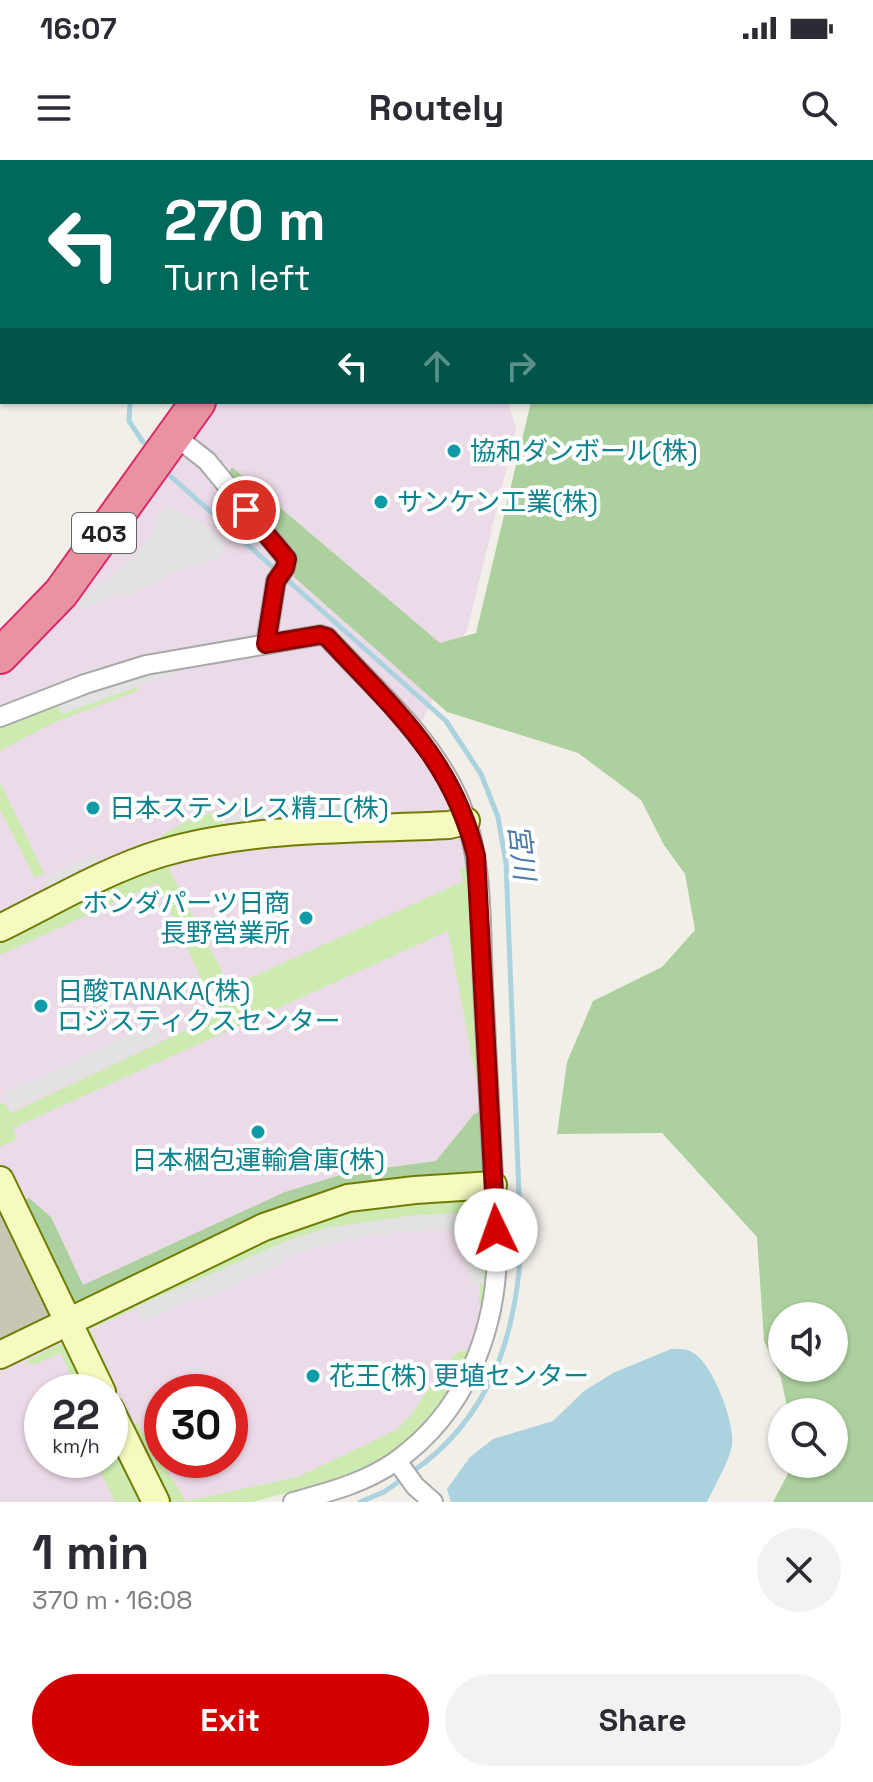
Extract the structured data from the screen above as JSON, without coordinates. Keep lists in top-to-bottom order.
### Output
{
  "streets": {
    "highway": ["403"]
  },
  "water": ["宮川"],
  "places": [
    "協和ダンボール(株)",
    "サンケン工業(株)",
    "日本ステンレス精工(株)",
    "ホンダパーツ日商 長野営業所",
    "日酸TANAKA(株) ロジスティクスセンター",
    "日本梱包運輸倉庫(株)",
    "花王(株) 更埴センター"
  ],
  "page": {
    "status": "16:07",
    "header": "Routely",
    "turn": ["270 m", "Turn left"],
    "speed": "22 km/h",
    "limit": "30",
    "heading": ["1 min", "370 m · 16:08"],
    "buttons": ["Exit", "Share"]
  }
}
